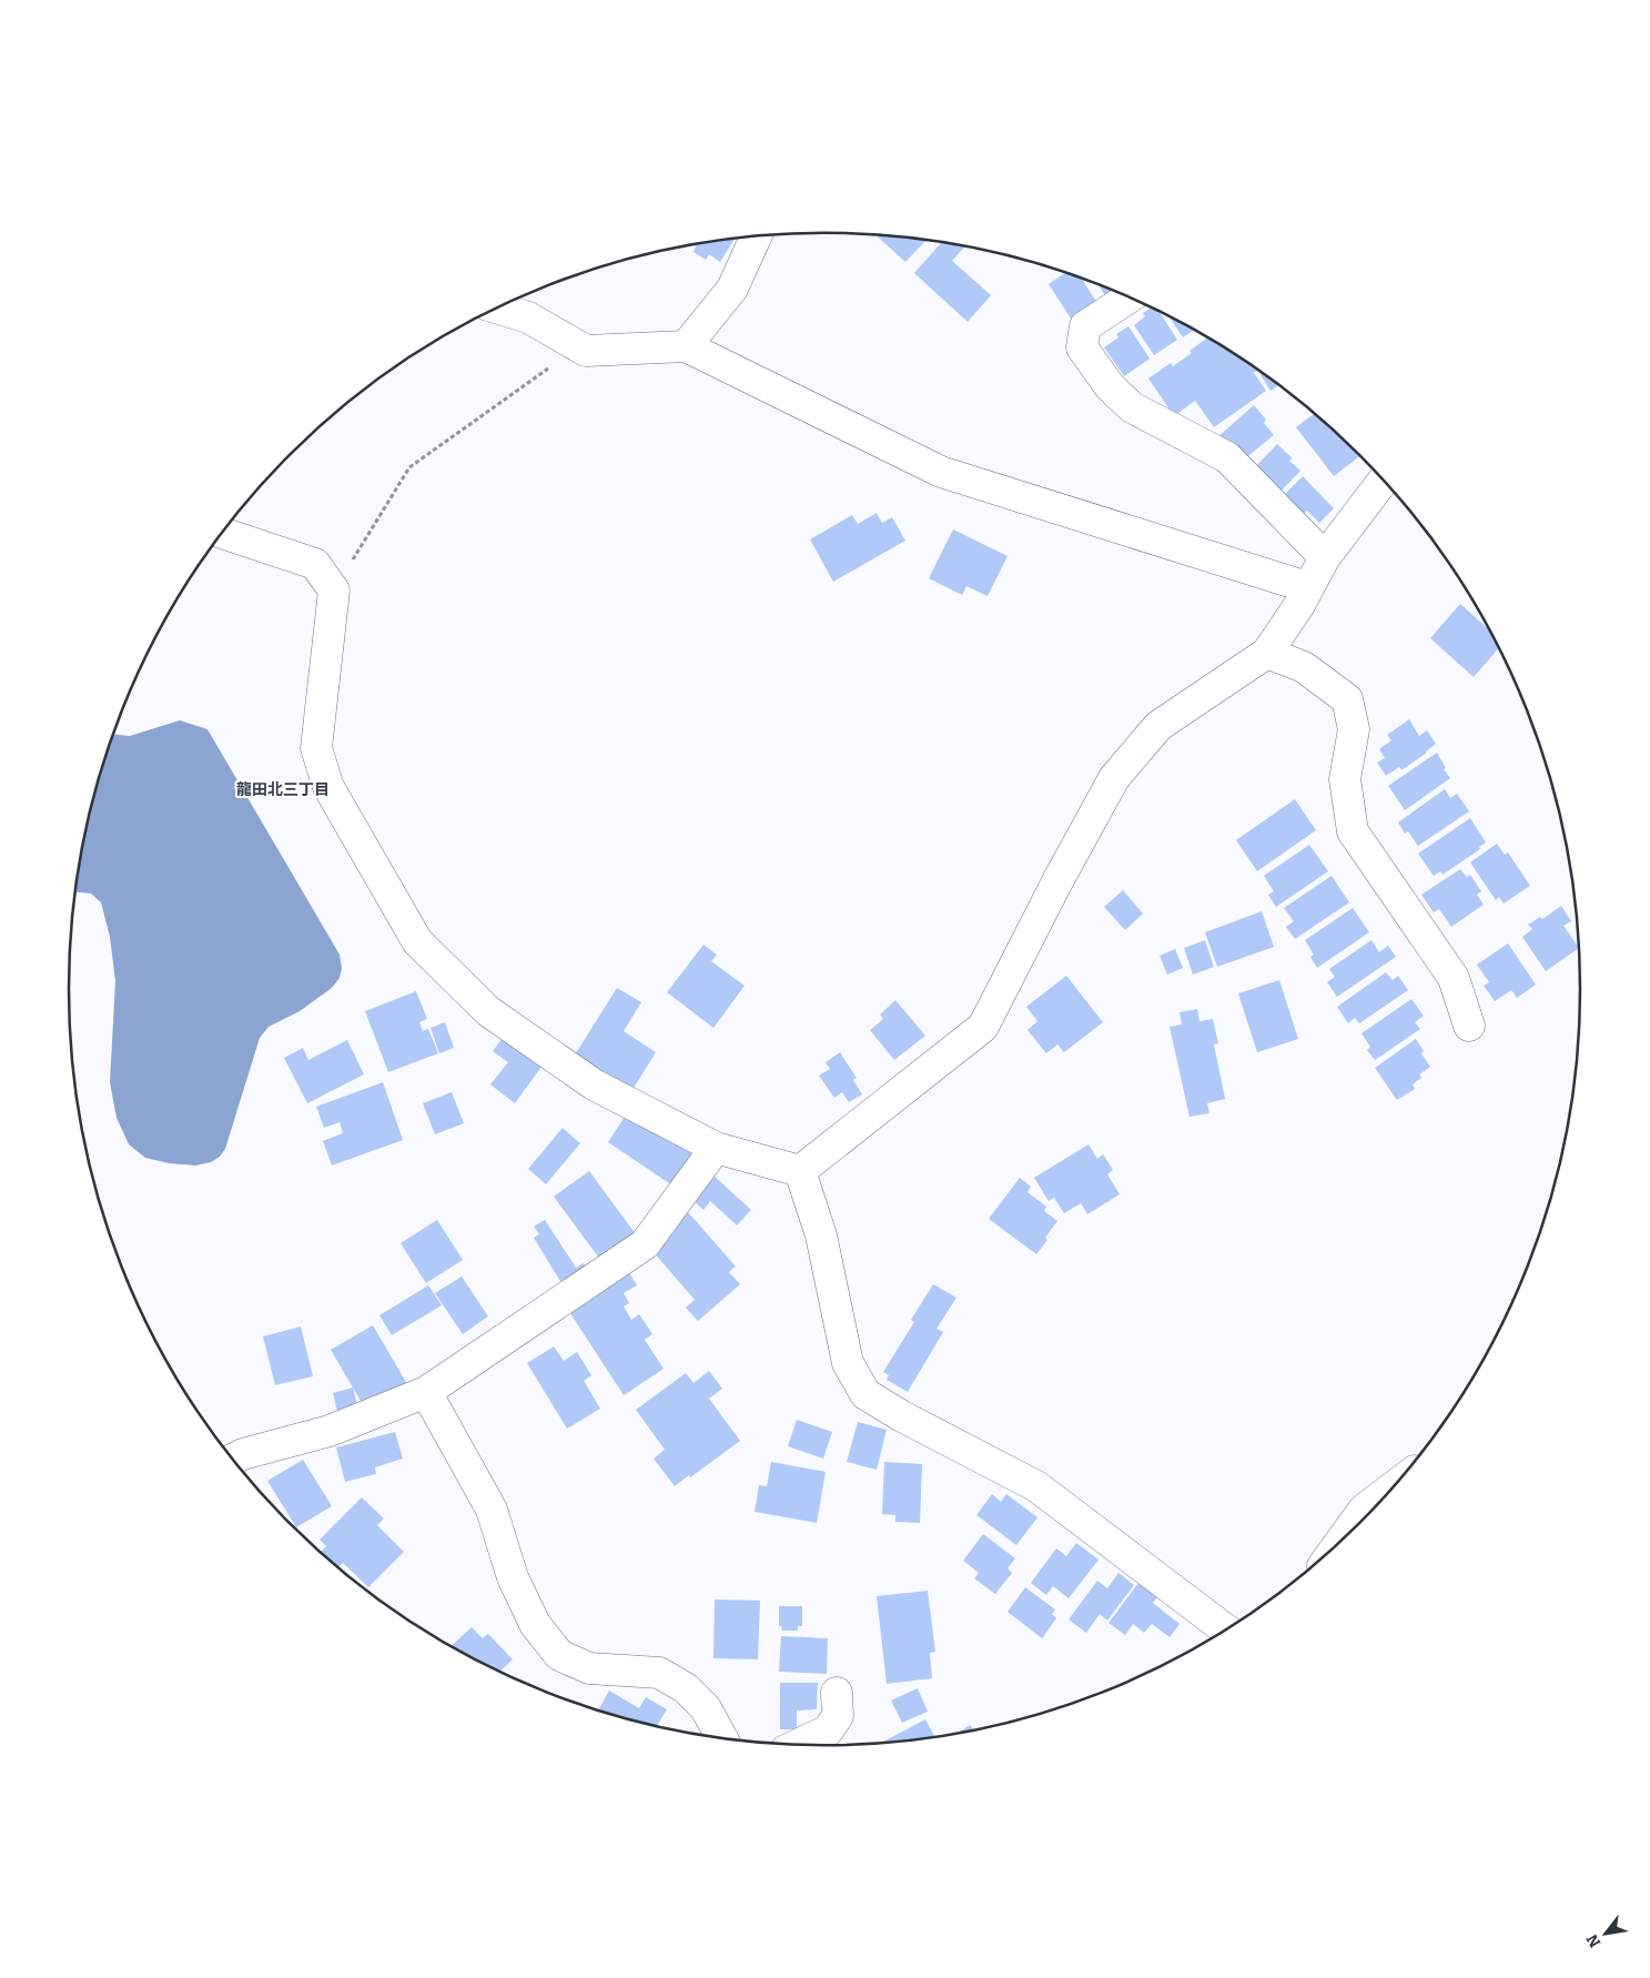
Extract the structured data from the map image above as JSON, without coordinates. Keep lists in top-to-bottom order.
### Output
{
  "districts": ["龍田北三丁目"],
  "north": "bottom left"
}
